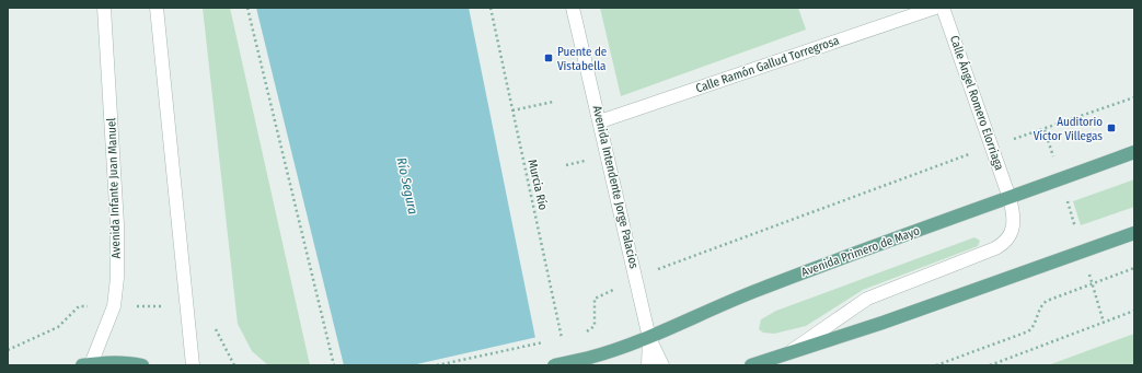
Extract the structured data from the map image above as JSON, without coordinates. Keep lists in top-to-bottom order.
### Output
{
  "streets": {
    "main road": [
      "Calle Ramón Gallud Torregrosa",
      "Calle Ángel Romero Elorriaga",
      "Avenida Intendente Jorge Palacios",
      "Avenida Infante Juan Manuel",
      "Avenida Primero de Mayo"
    ],
    "path": ["Murcia Río"]
  },
  "crossings": [
    ["Calle Ramón Gallud Torregrosa", "Avenida Intendente Jorge Palacios"],
    ["Calle Ángel Romero Elorriaga", "Avenida Primero de Mayo"],
    ["Avenida Intendente Jorge Palacios", "Avenida Primero de Mayo"]
  ],
  "water": ["Río Segura"],
  "places": {
    "transit": ["Puente de Vistabella", "Auditorio Víctor Villegas"]
  }
}
